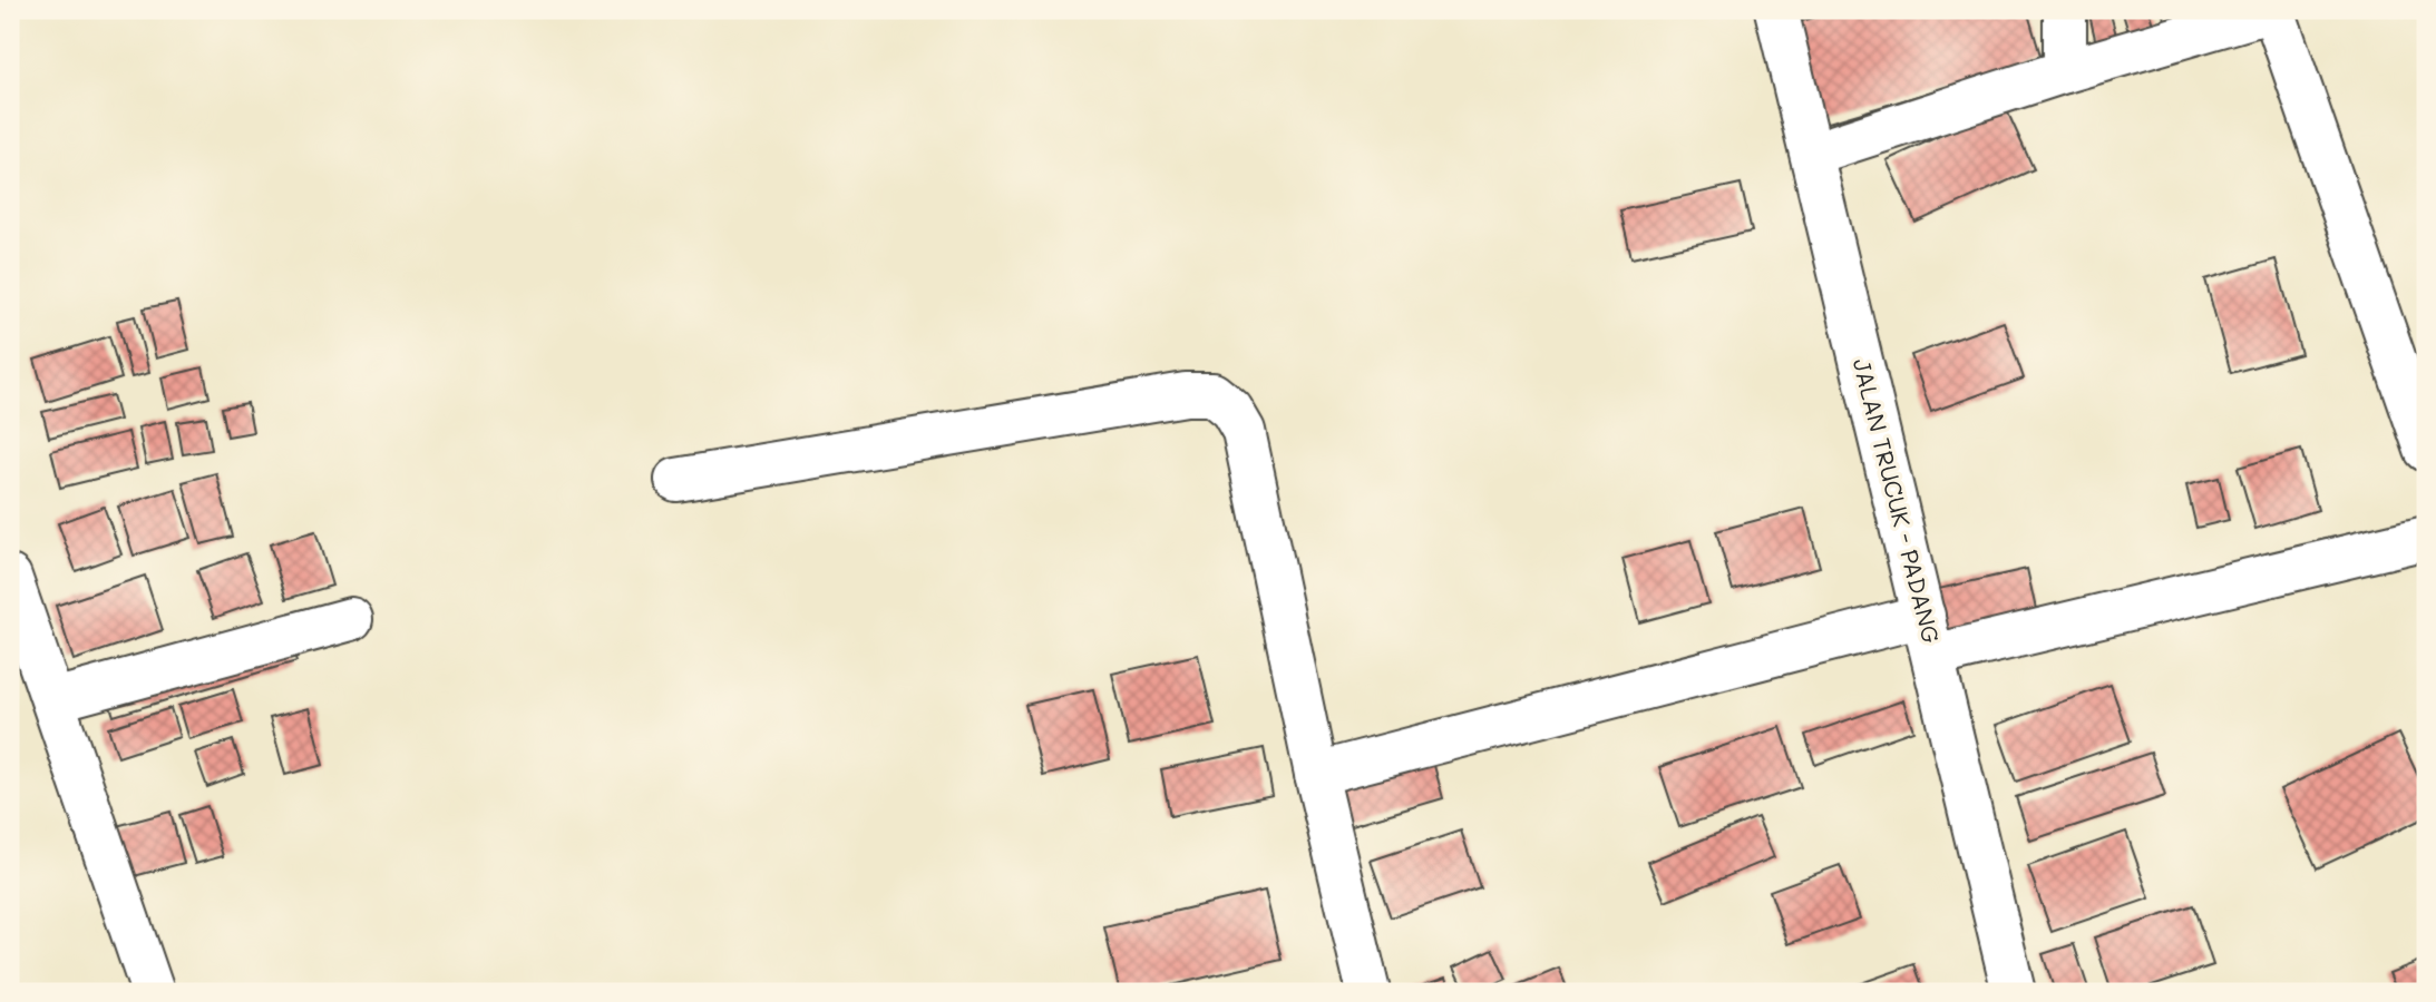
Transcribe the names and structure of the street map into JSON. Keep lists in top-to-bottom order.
{
  "streets": {
    "street": ["JALAN TRUCUK - PADANG"]
  }
}
